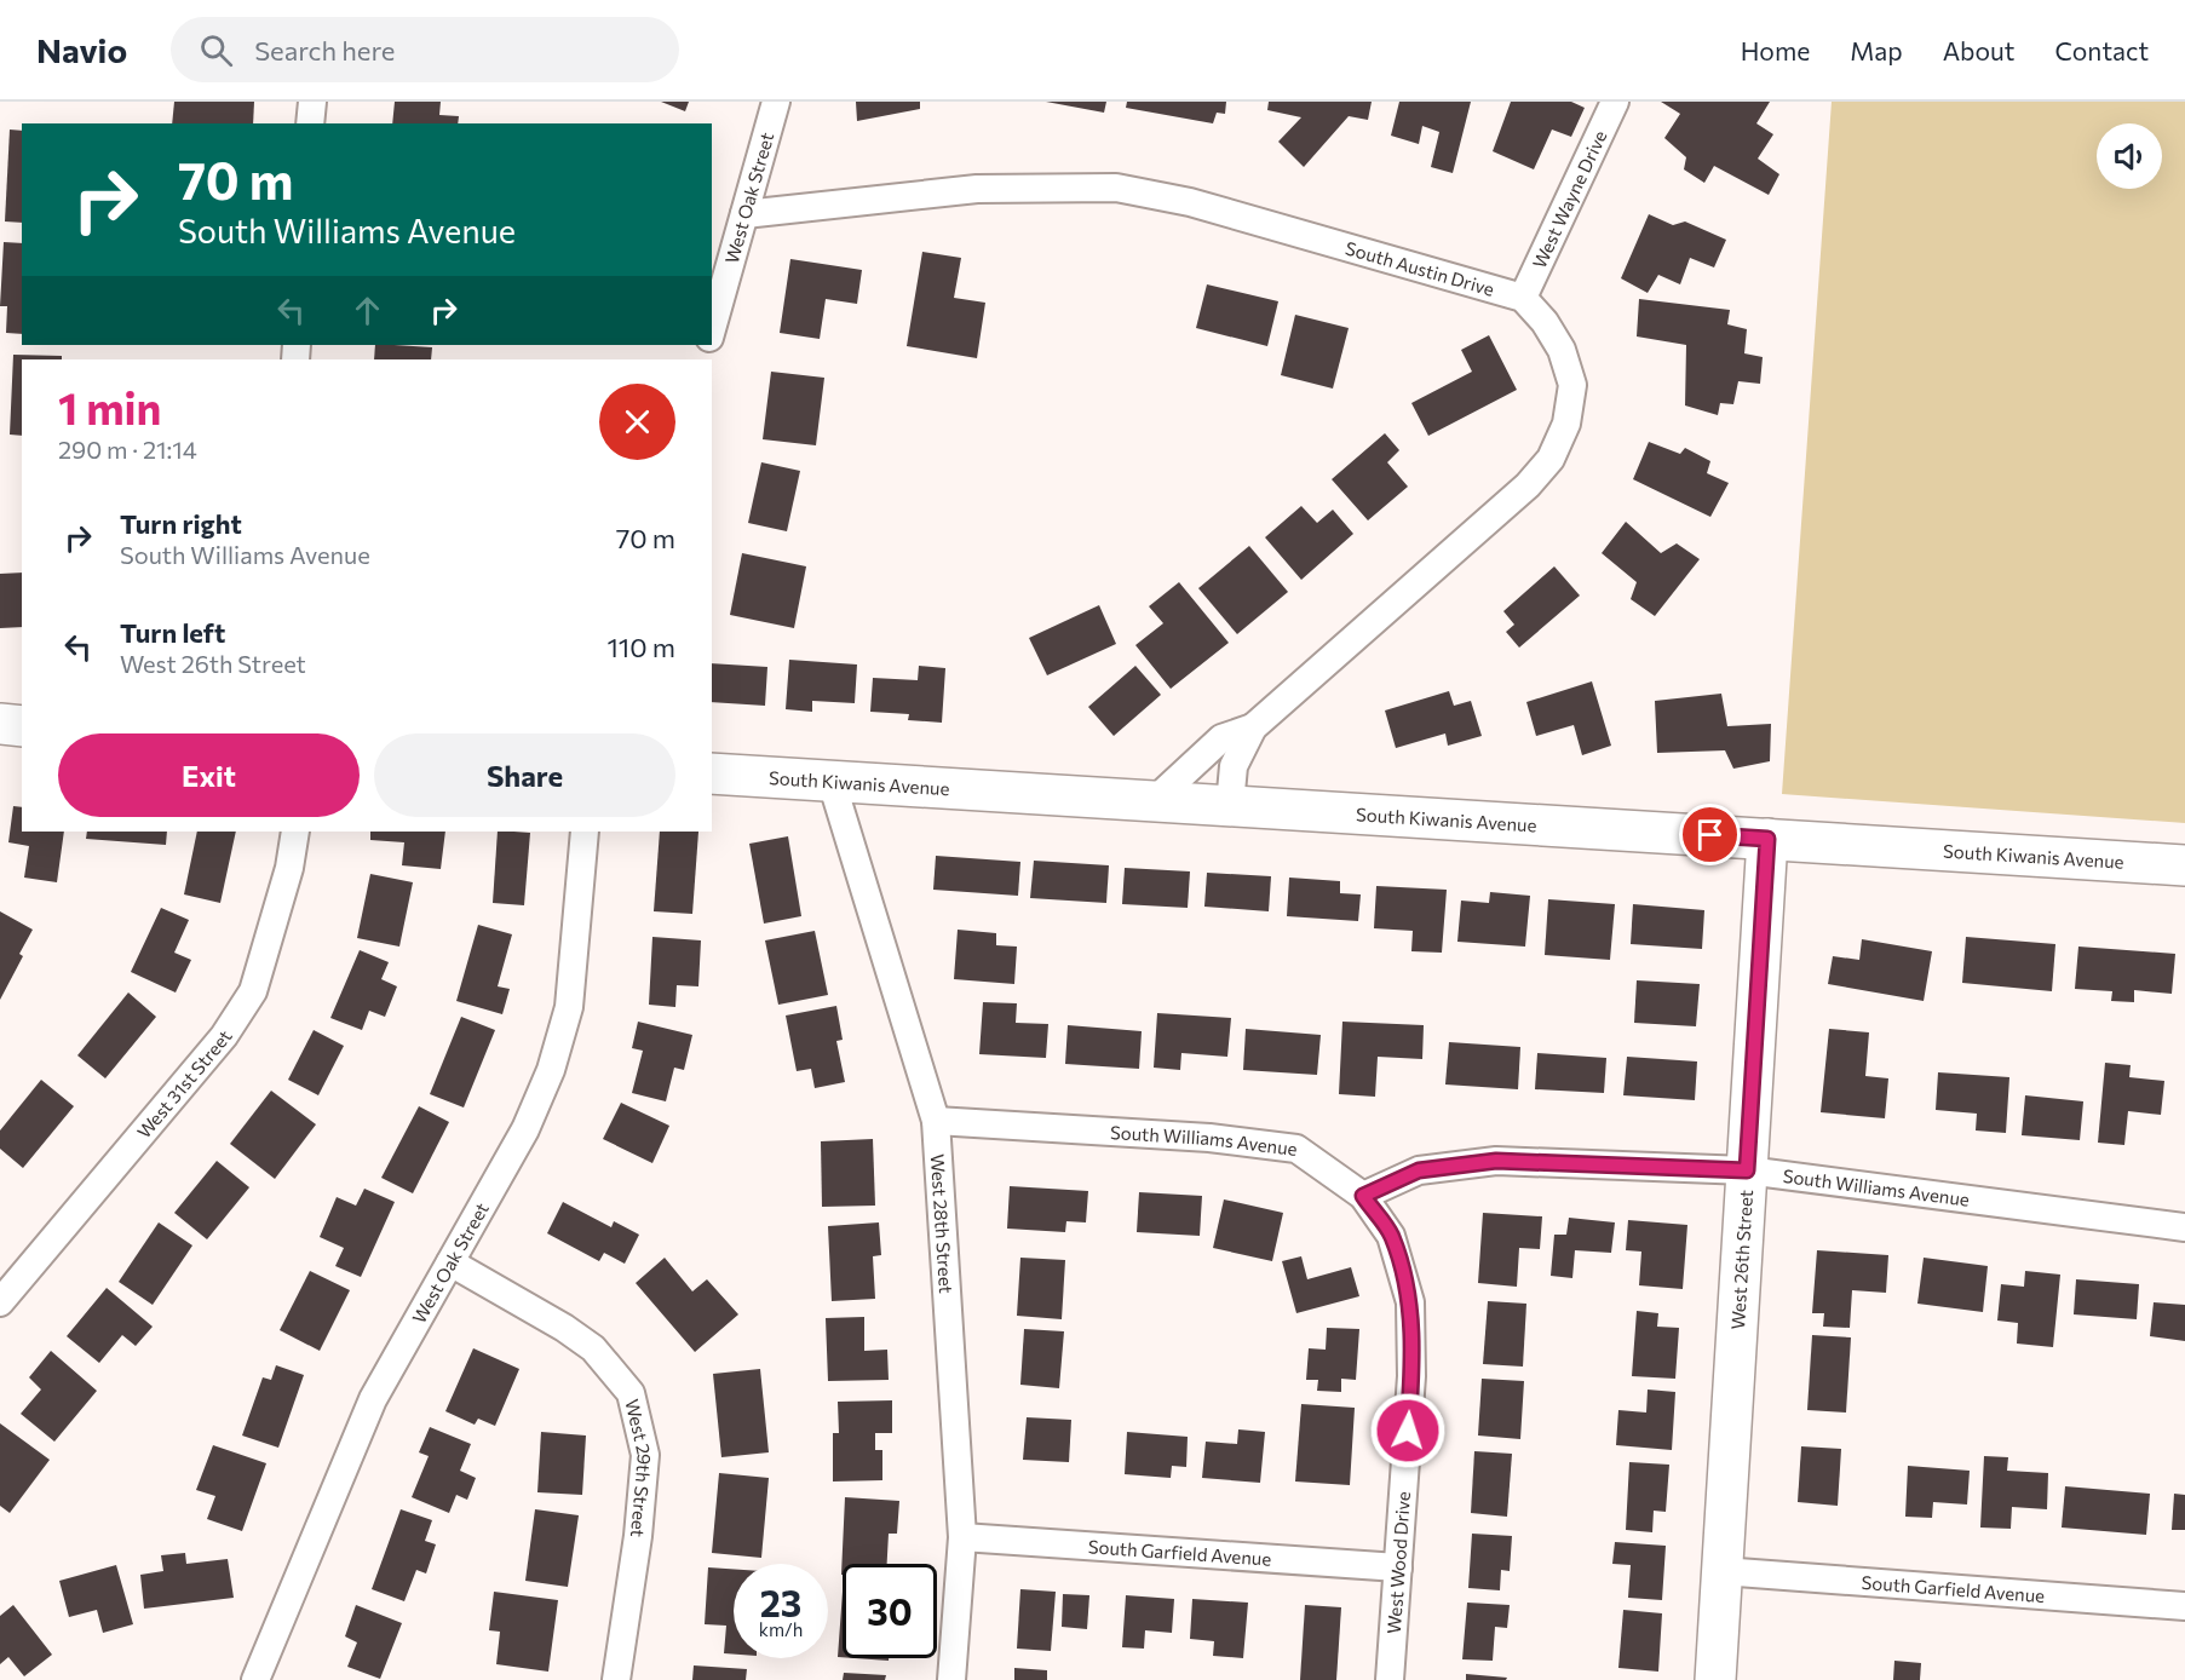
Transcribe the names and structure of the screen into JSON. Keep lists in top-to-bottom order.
{
  "streets": {
    "main road": ["South Kiwanis Avenue", "West 26th Street"],
    "street": [
      "West Oak Street",
      "West Wayne Drive",
      "South Austin Drive",
      "West 31st Street",
      "South Williams Avenue",
      "West 28th Street",
      "West 29th Street",
      "South Garfield Avenue",
      "West Wood Drive"
    ]
  },
  "crossings": [
    ["West Oak Street", "South Austin Drive"],
    ["West Oak Street", "West 29th Street"],
    ["West Wayne Drive", "South Austin Drive"],
    ["South Kiwanis Avenue", "West 28th Street"],
    ["South Kiwanis Avenue", "West 26th Street"],
    ["South Williams Avenue", "West 28th Street"],
    ["South Williams Avenue", "West 26th Street"],
    ["South Williams Avenue", "West Wood Drive"],
    ["West 28th Street", "South Garfield Avenue"],
    ["West 26th Street", "South Garfield Avenue"],
    ["South Garfield Avenue", "West Wood Drive"]
  ],
  "page": {
    "header": "Navio",
    "search": "Search here",
    "nav": [
      "Home",
      "Map",
      "About",
      "Contact"
    ],
    "turn": ["70 m", "South Williams Avenue"],
    "heading": ["1 min", "290 m · 21:14"],
    "list": [
      {
        "name": "Turn right",
        "note": "South Williams Avenue",
        "value": "70 m"
      },
      {
        "name": "Turn left",
        "note": "West 26th Street",
        "value": "110 m"
      }
    ],
    "buttons": ["Exit", "Share"],
    "speed": "23 km/h",
    "limit": "30"
  }
}
